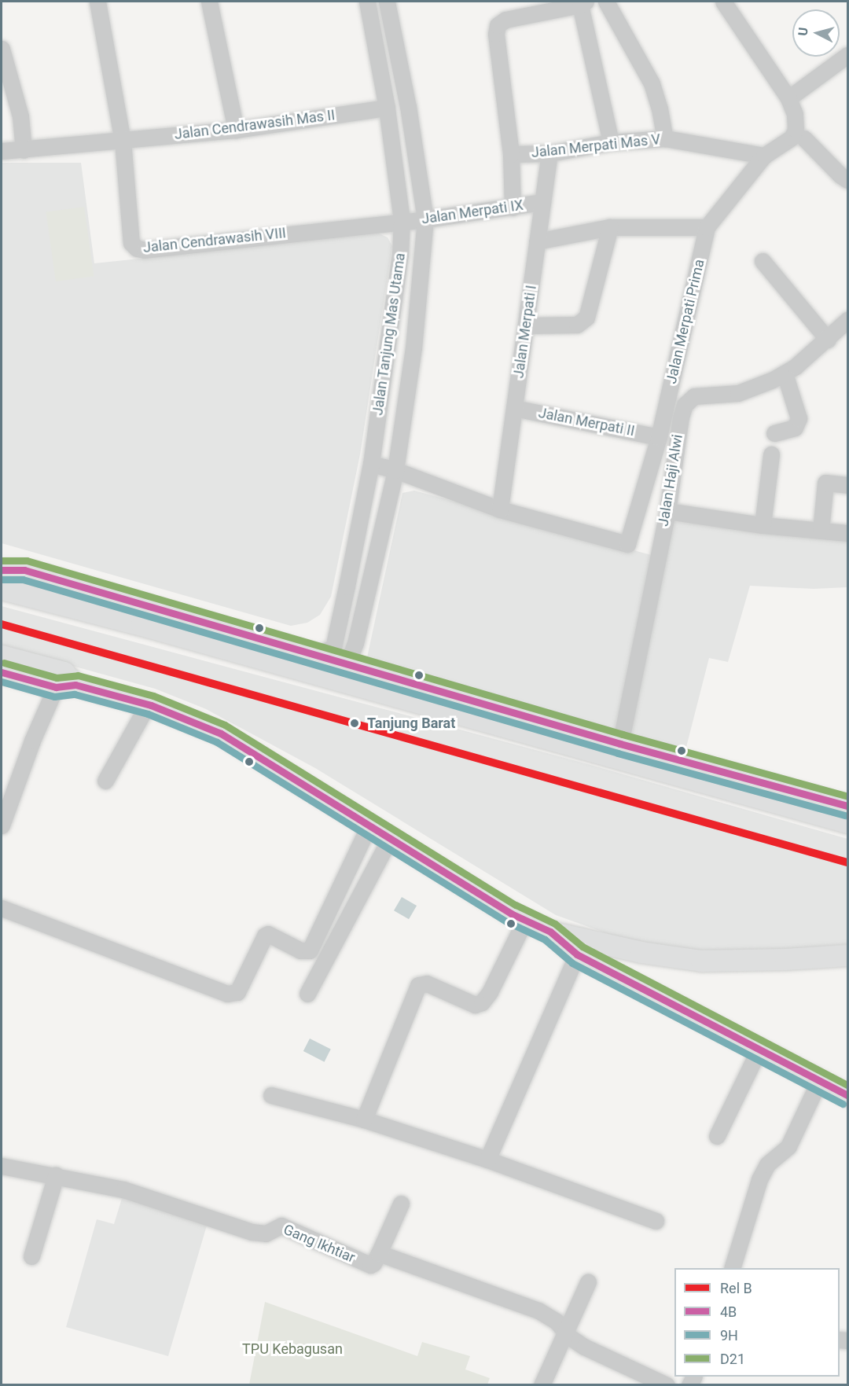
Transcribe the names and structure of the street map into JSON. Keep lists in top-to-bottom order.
{
  "streets": {
    "street": [
      "Jalan Cendrawasih Mas II",
      "Jalan Merpati Mas V",
      "Jalan Merpati IX",
      "Jalan Cendrawasih VIII",
      "Jalan Merpati Prima",
      "Jalan Merpati I",
      "Jalan Tanjung Mas Utama",
      "Jalan Merpati II",
      "Jalan Haji Alwi",
      "Gang Ikhtiar"
    ]
  },
  "crossings": [
    ["Jalan Cendrawasih Mas II", "Jalan Cendrawasih VIII"],
    ["Jalan Cendrawasih Mas II", "Jalan Tanjung Mas Utama"],
    ["Jalan Merpati Mas V", "Jalan Merpati Prima"],
    ["Jalan Merpati Mas V", "Jalan Merpati I"],
    ["Jalan Merpati IX", "Jalan Cendrawasih VIII"],
    ["Jalan Merpati IX", "Jalan Merpati I"],
    ["Jalan Merpati IX", "Jalan Tanjung Mas Utama"],
    ["Jalan Cendrawasih VIII", "Jalan Tanjung Mas Utama"],
    ["Jalan Merpati Prima", "Jalan Merpati I"],
    ["Jalan Merpati Prima", "Jalan Merpati II"],
    ["Jalan Merpati I", "Jalan Merpati II"]
  ],
  "parks": ["TPU Kebagusan"],
  "places": ["Tanjung Barat"],
  "lines": [
    "transit line D21",
    "transit line 4B",
    "transit line 9H",
    "rail line B"
  ],
  "legend": [
    "Rel B",
    "4B",
    "9H",
    "D21"
  ],
  "north": "left"
}
